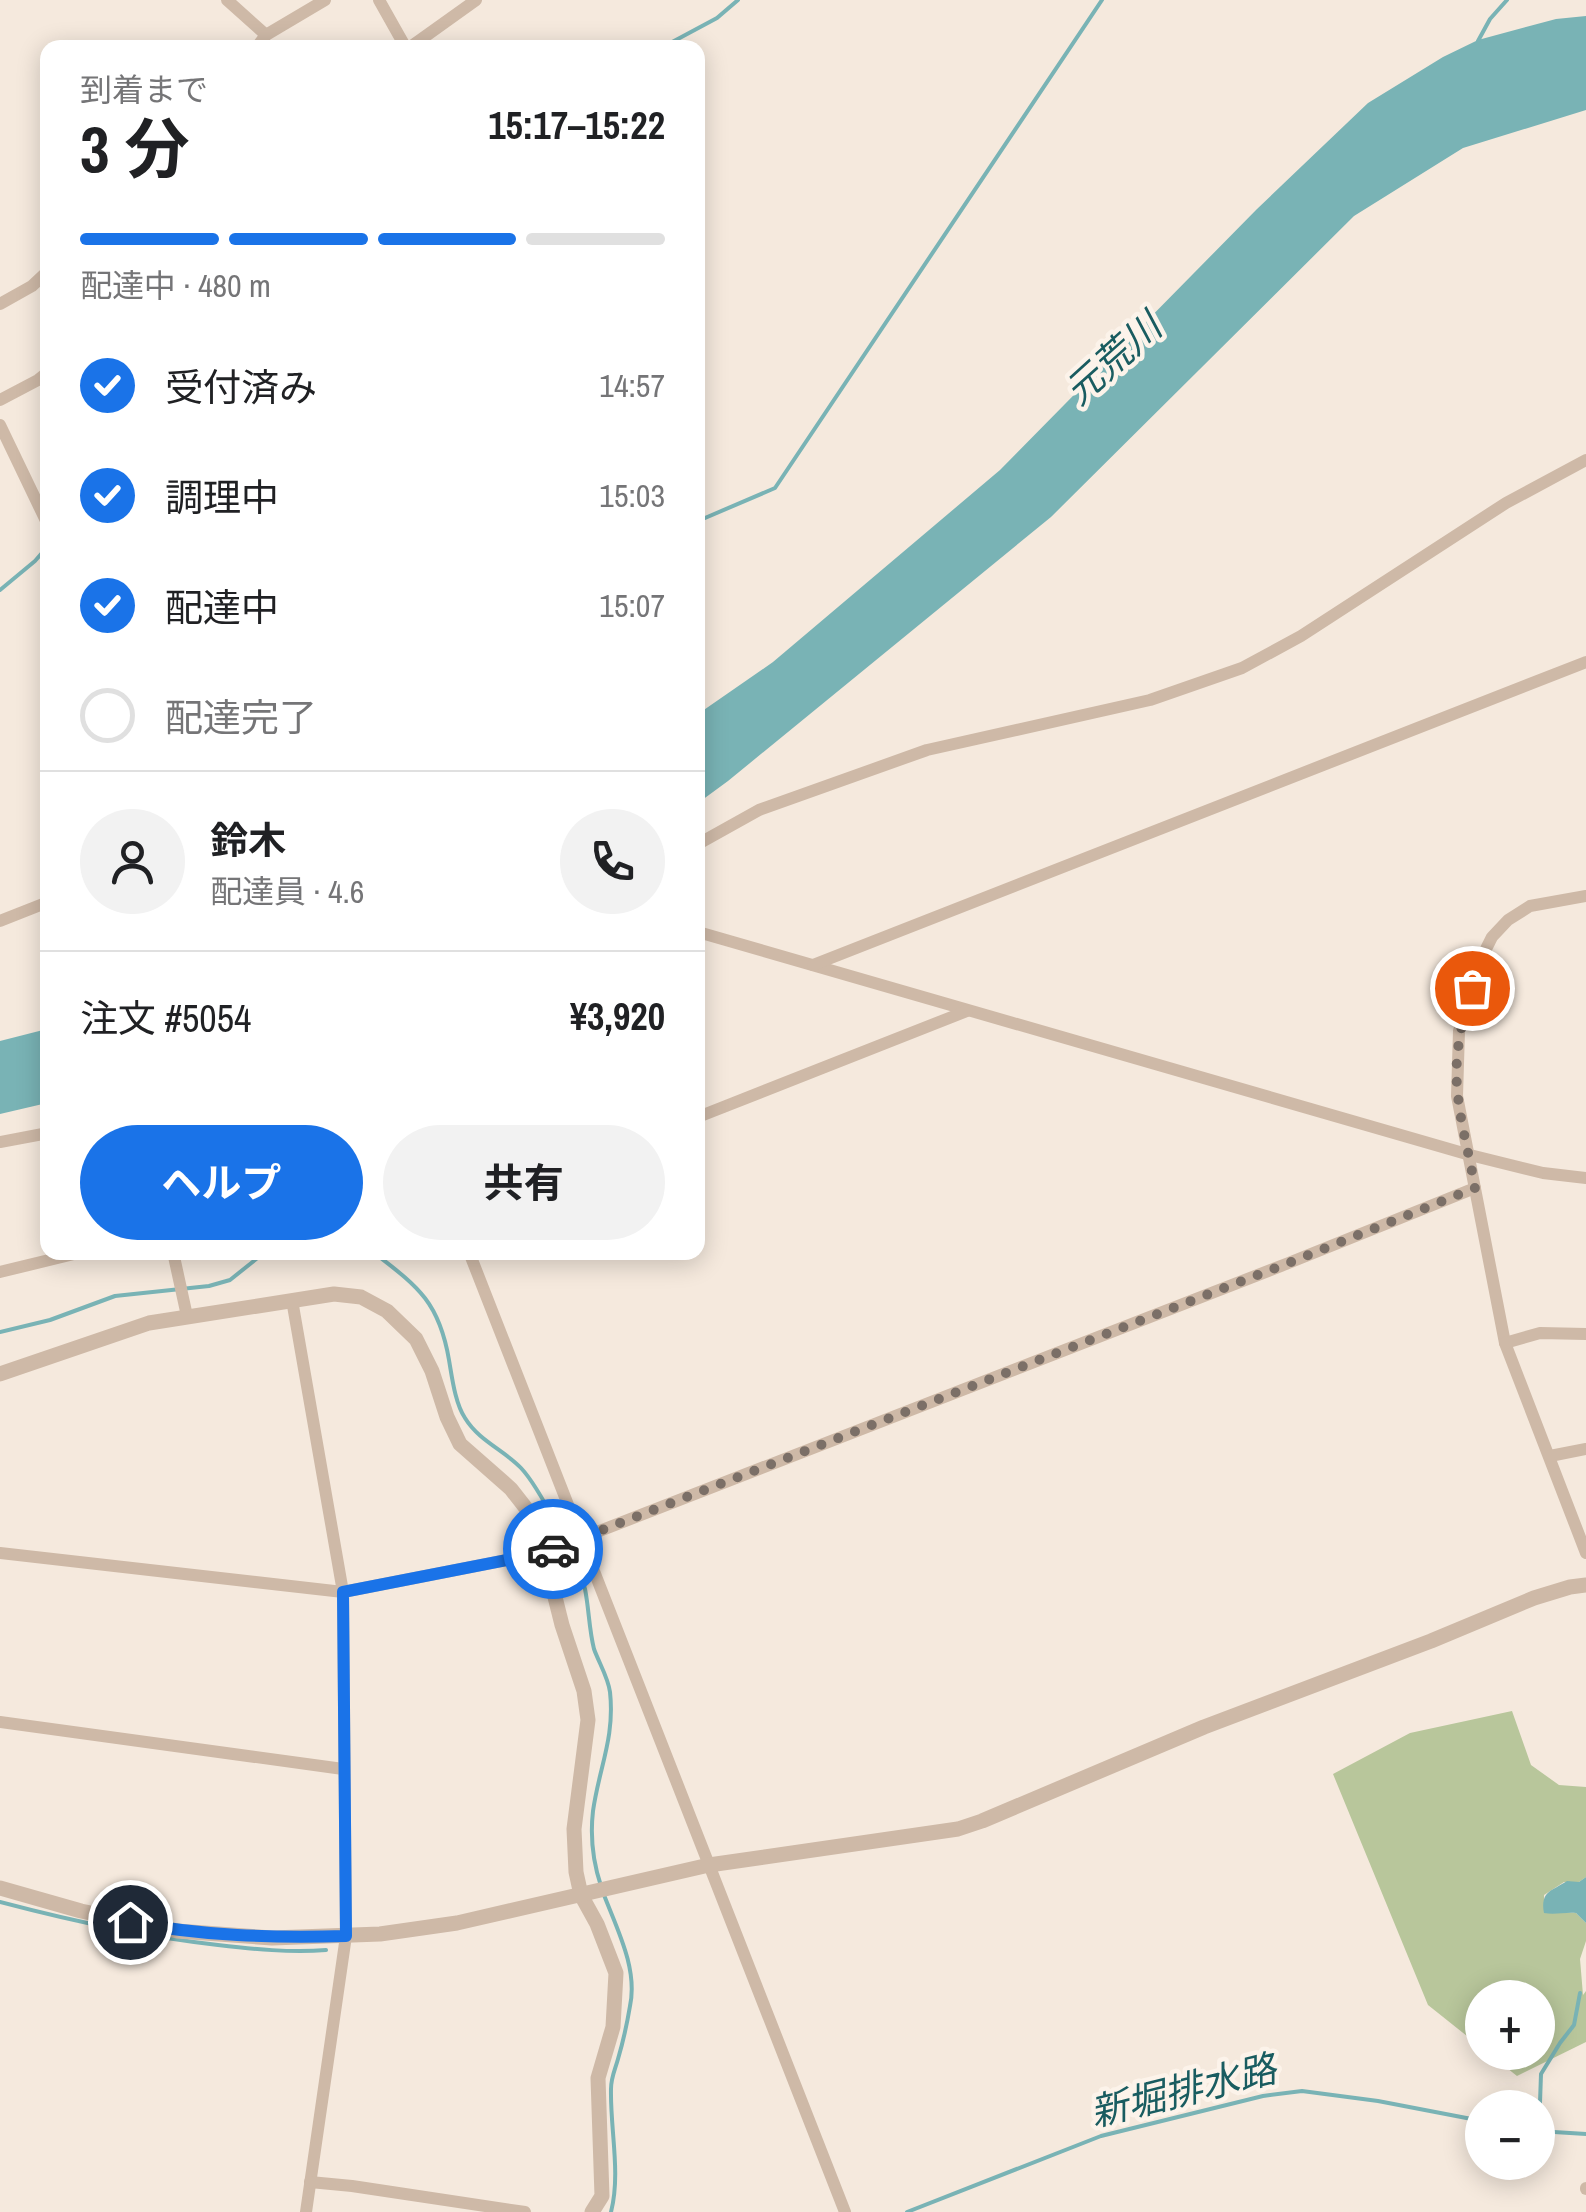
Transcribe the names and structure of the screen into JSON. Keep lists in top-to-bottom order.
{
  "water": ["元荒川", "新堀排水路"],
  "page": {
    "heading": ["3 分", "到着まで", "15:17–15:22"],
    "panel": [
      "鈴木",
      "配達員 · 4.6",
      "注文 #5054",
      "¥3,920"
    ],
    "bar": "配達中 · 480 m",
    "list": [
      ["受付済み", "14:57"],
      ["調理中", "15:03"],
      ["配達中", "15:07"],
      "配達完了"
    ],
    "buttons": ["ヘルプ", "共有"],
    "map_buttons": ["+", "−"]
  }
}
